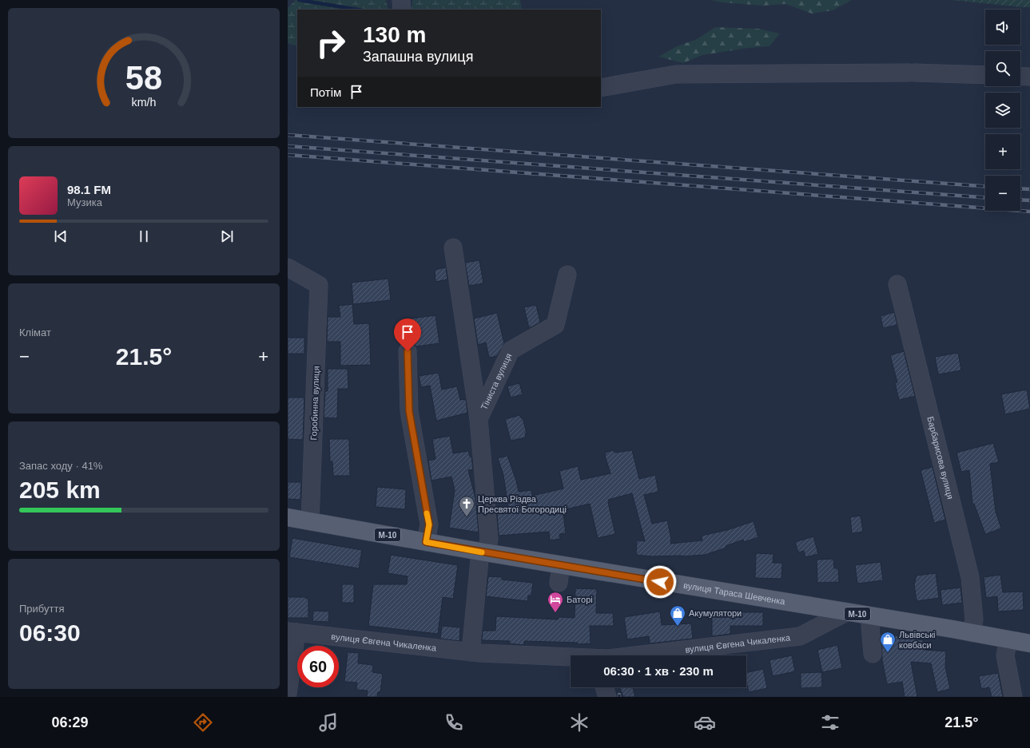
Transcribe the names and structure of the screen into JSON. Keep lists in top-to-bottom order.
{
  "streets": {
    "main road": ["М-10", "вулиця Тараса Шевченка"],
    "street": [
      "Тіниста вулиця",
      "Горобинна вулиця",
      "Барбарисова вулиця",
      "вулиця Євгена Чикаленка"
    ]
  },
  "crossings": [
    ["Тіниста вулиця", "вулиця Тараса Шевченка"],
    ["Горобинна вулиця", "вулиця Тараса Шевченка"],
    ["Барбарисова вулиця", "вулиця Тараса Шевченка"],
    ["вулиця Тараса Шевченка", "вулиця Євгена Чикаленка"]
  ],
  "places": {
    "church": ["Церква Різдва Пресвятої Богородиці"],
    "hotel": ["Баторі"],
    "shop": ["Акумулятори", "Львівські ковбаси"]
  },
  "page": {
    "map_buttons": ["+", "−"],
    "turn": ["130 m", "Запашна вулиця"],
    "then": "Потім",
    "song": ["98.1 FM", "Музика"],
    "tile": [
      "Клімат",
      ["Запас ходу · 41%", "205 km"],
      ["Прибуття", "06:30"]
    ],
    "heat": ["−", "21.5°", "+"],
    "limit": "60",
    "trip": "06:30 · 1 хв · 230 m",
    "tabs": ["06:29", "21.5°"],
    "gauge": ["58", "km/h"]
  }
}
